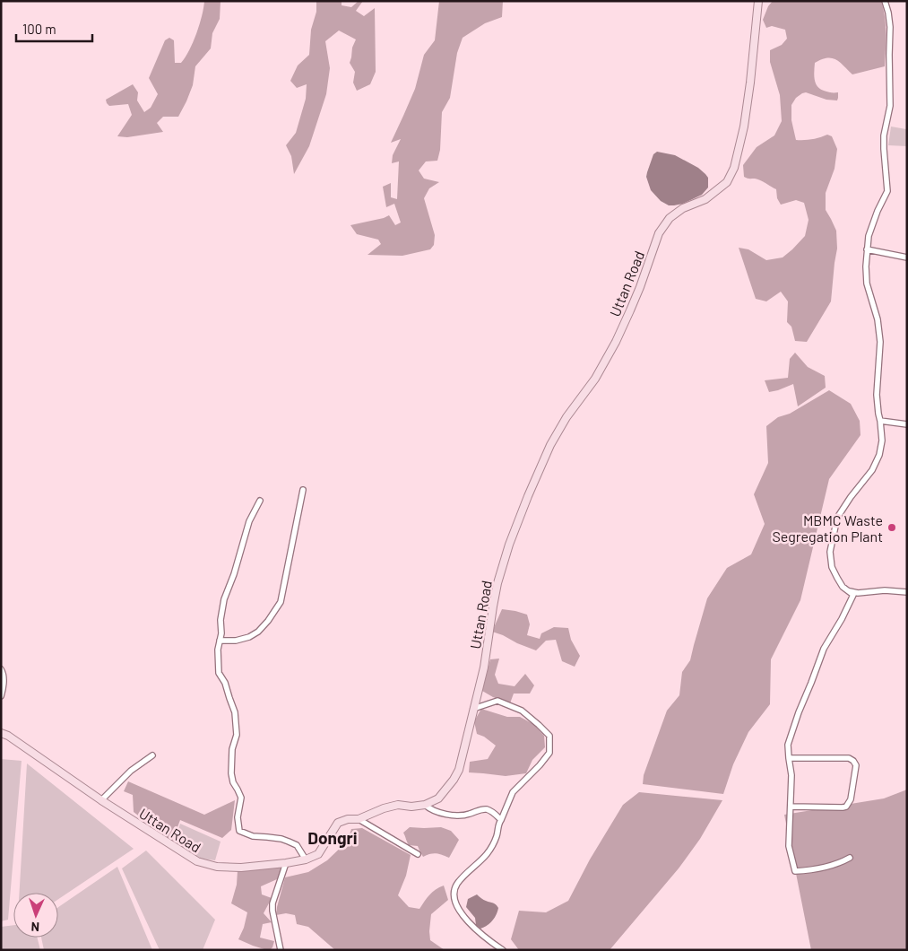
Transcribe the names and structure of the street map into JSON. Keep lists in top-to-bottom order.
{
  "streets": {
    "main road": ["Uttan Road"]
  },
  "districts": ["Dongri"],
  "places": ["MBMC Waste Segregation Plant"],
  "scale_bar": "100 m",
  "north": "bottom"
}
